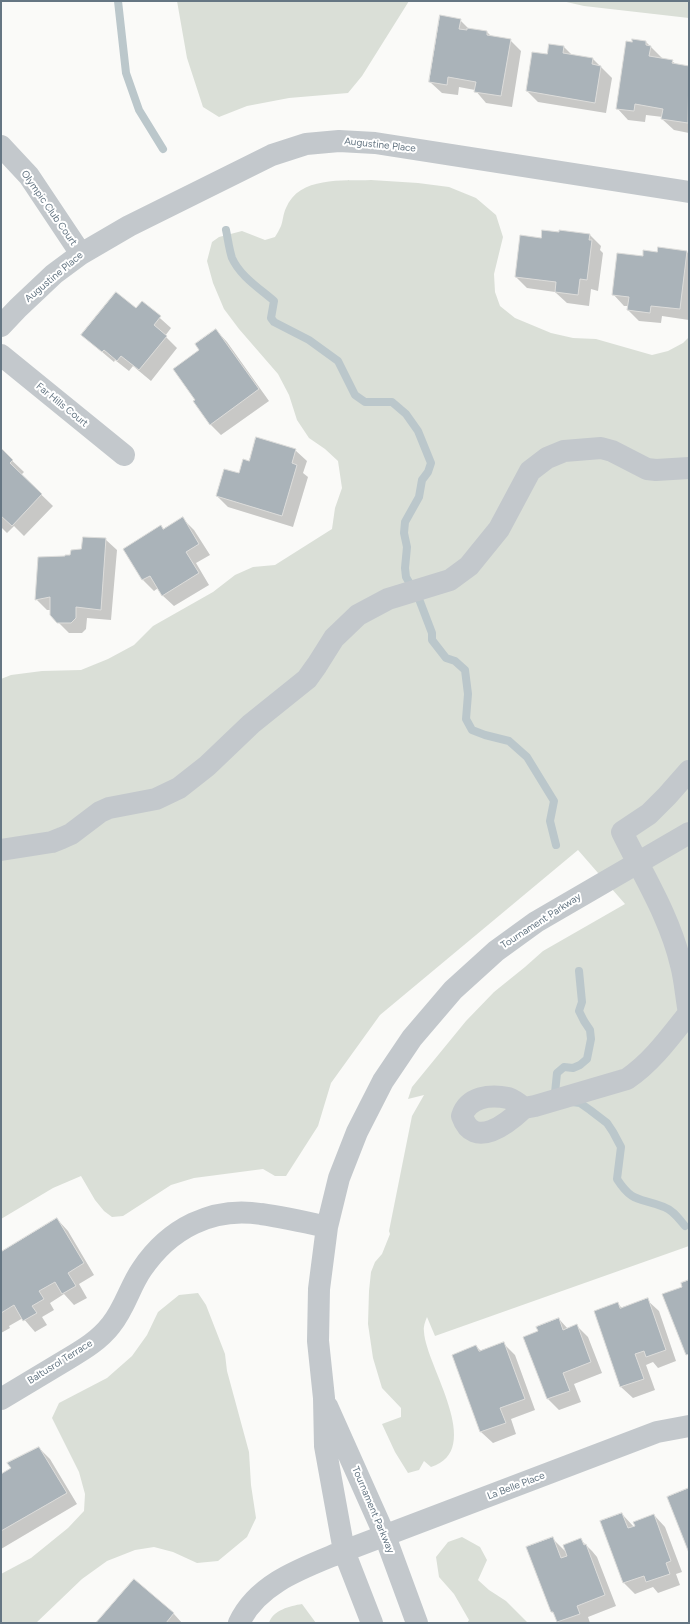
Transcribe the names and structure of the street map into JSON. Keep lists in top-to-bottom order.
{
  "streets": {
    "street": [
      "Augustine Place",
      "Olympic Club Court",
      "Far Hills Court",
      "Tournament Parkway",
      "Baltusrol Terrace",
      "La Belle Place"
    ]
  },
  "crossings": [
    ["Augustine Place", "Olympic Club Court"],
    ["Tournament Parkway", "Baltusrol Terrace"],
    ["Tournament Parkway", "La Belle Place"]
  ]
}
